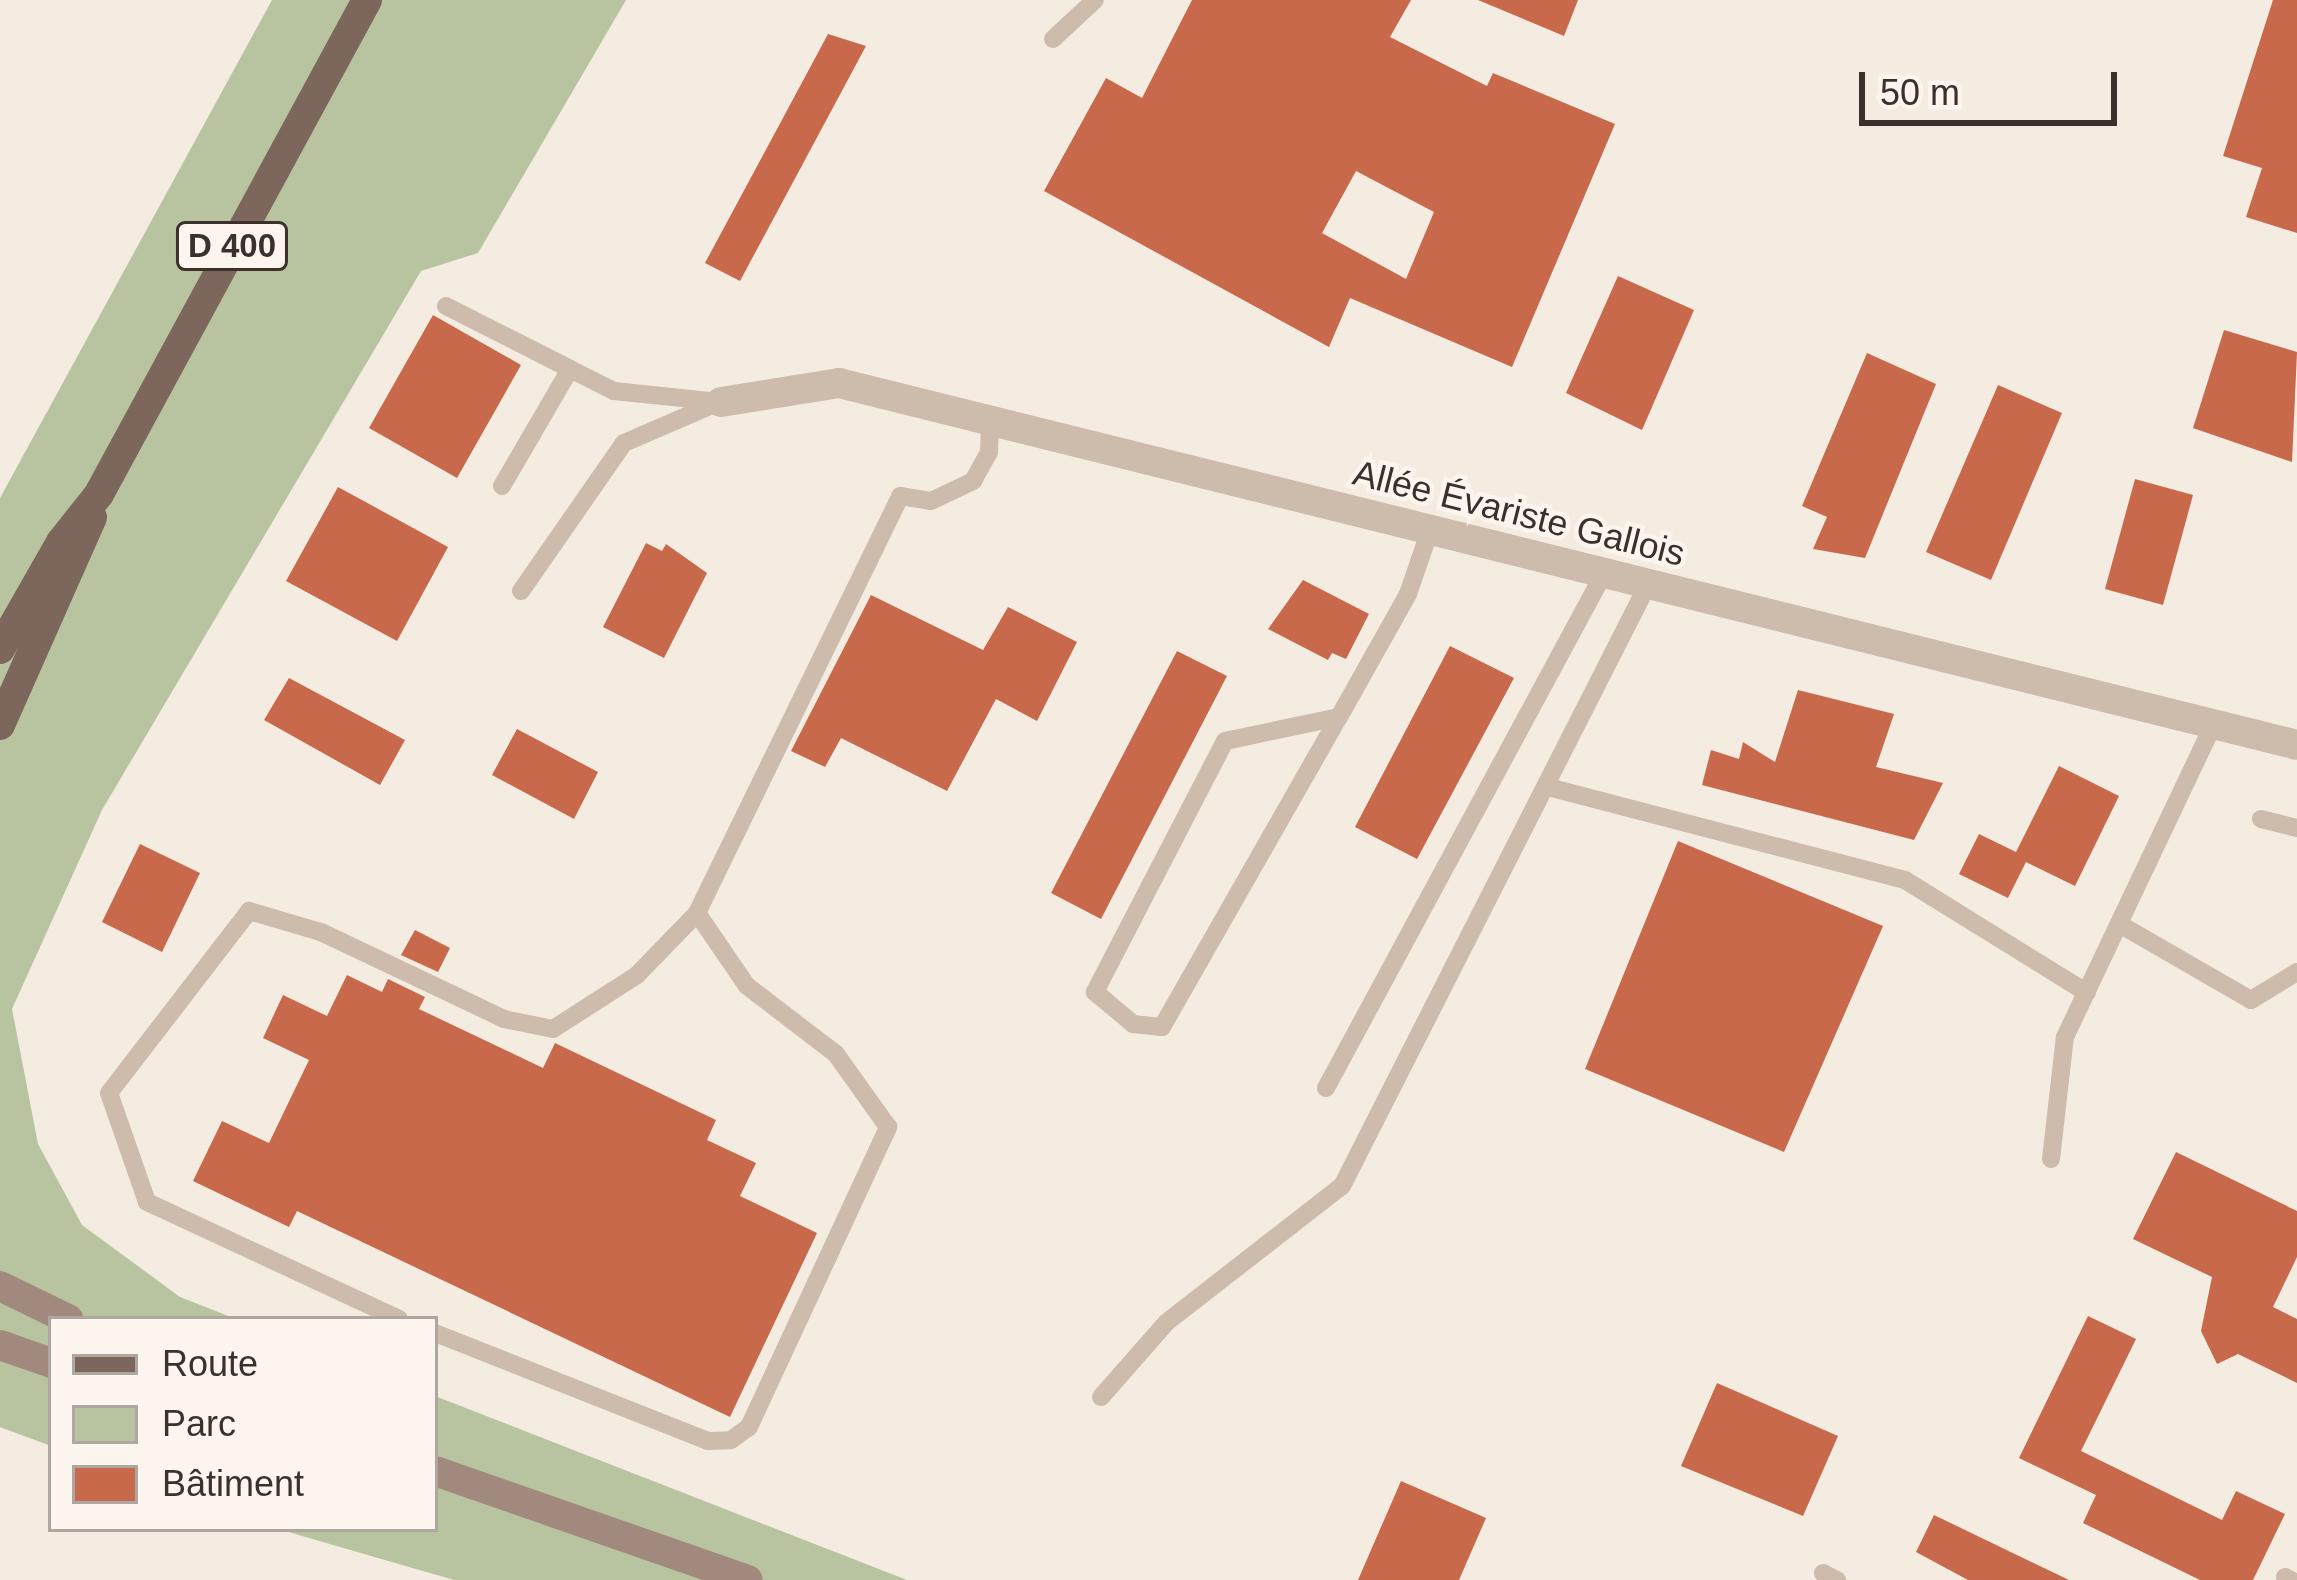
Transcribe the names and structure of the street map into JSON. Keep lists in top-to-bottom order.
{
  "streets": {
    "main road": ["D 400"],
    "street": ["Allée Évariste Gallois"]
  },
  "legend": ["Route", "Parc", "Bâtiment"],
  "scale_bar": "50 m"
}
